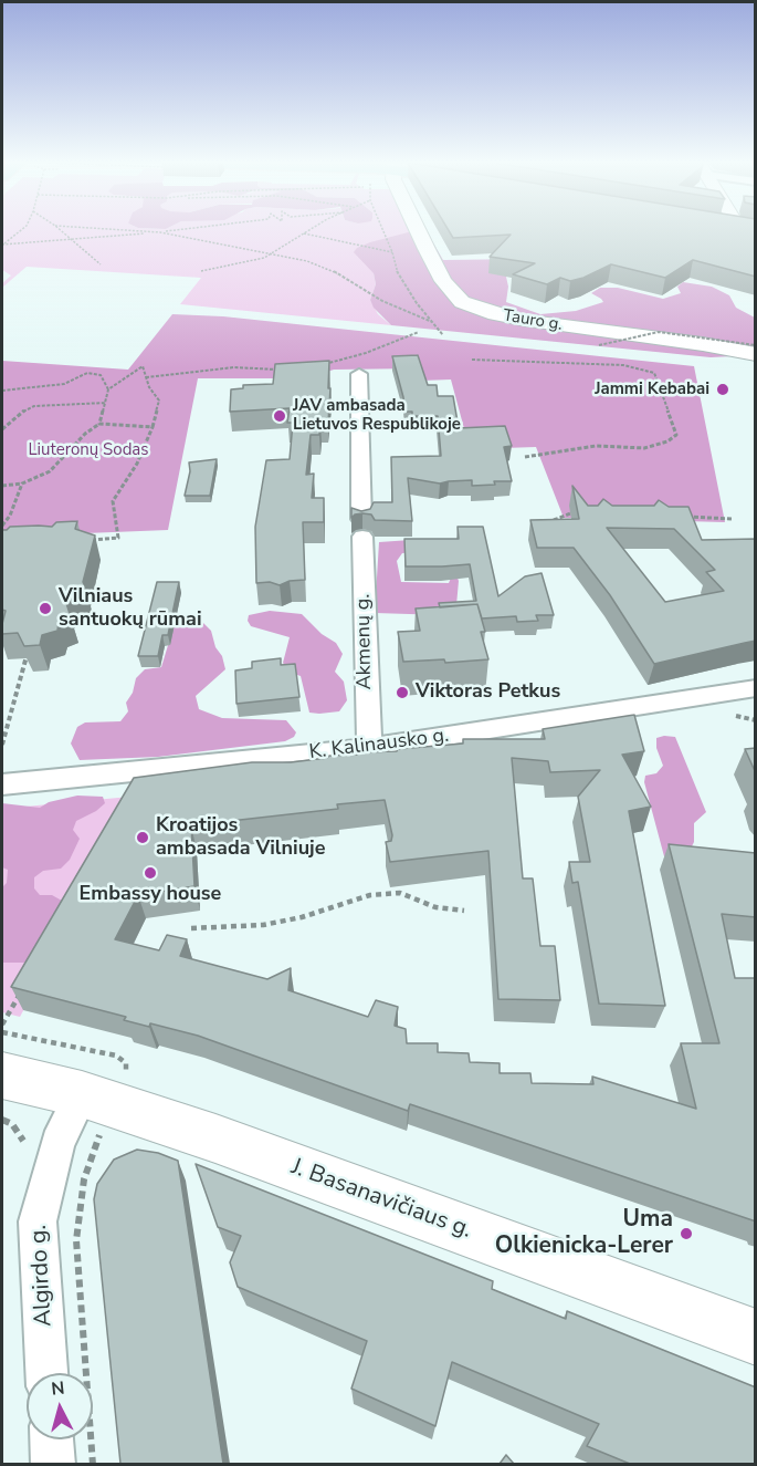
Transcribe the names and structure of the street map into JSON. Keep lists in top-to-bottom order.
{
  "streets": {
    "main road": ["Tauro g.", "J. Basanavičiaus g."],
    "street": ["Akmenų g.", "K. Kalinausko g.", "Algirdo g."]
  },
  "crossings": [
    ["Akmenų g.", "K. Kalinausko g."],
    ["J. Basanavičiaus g.", "Algirdo g."]
  ],
  "parks": ["Liuteronų Sodas"],
  "places": [
    "Jammi Kebabai",
    "JAV ambasada Lietuvos Respublikoje",
    "Vilniaus santuokų rūmai",
    "Viktoras Petkus",
    "Kroatijos ambasada Vilniuje",
    "Embassy house",
    "Uma Olkienicka-Lerer"
  ],
  "north": "top"
}
